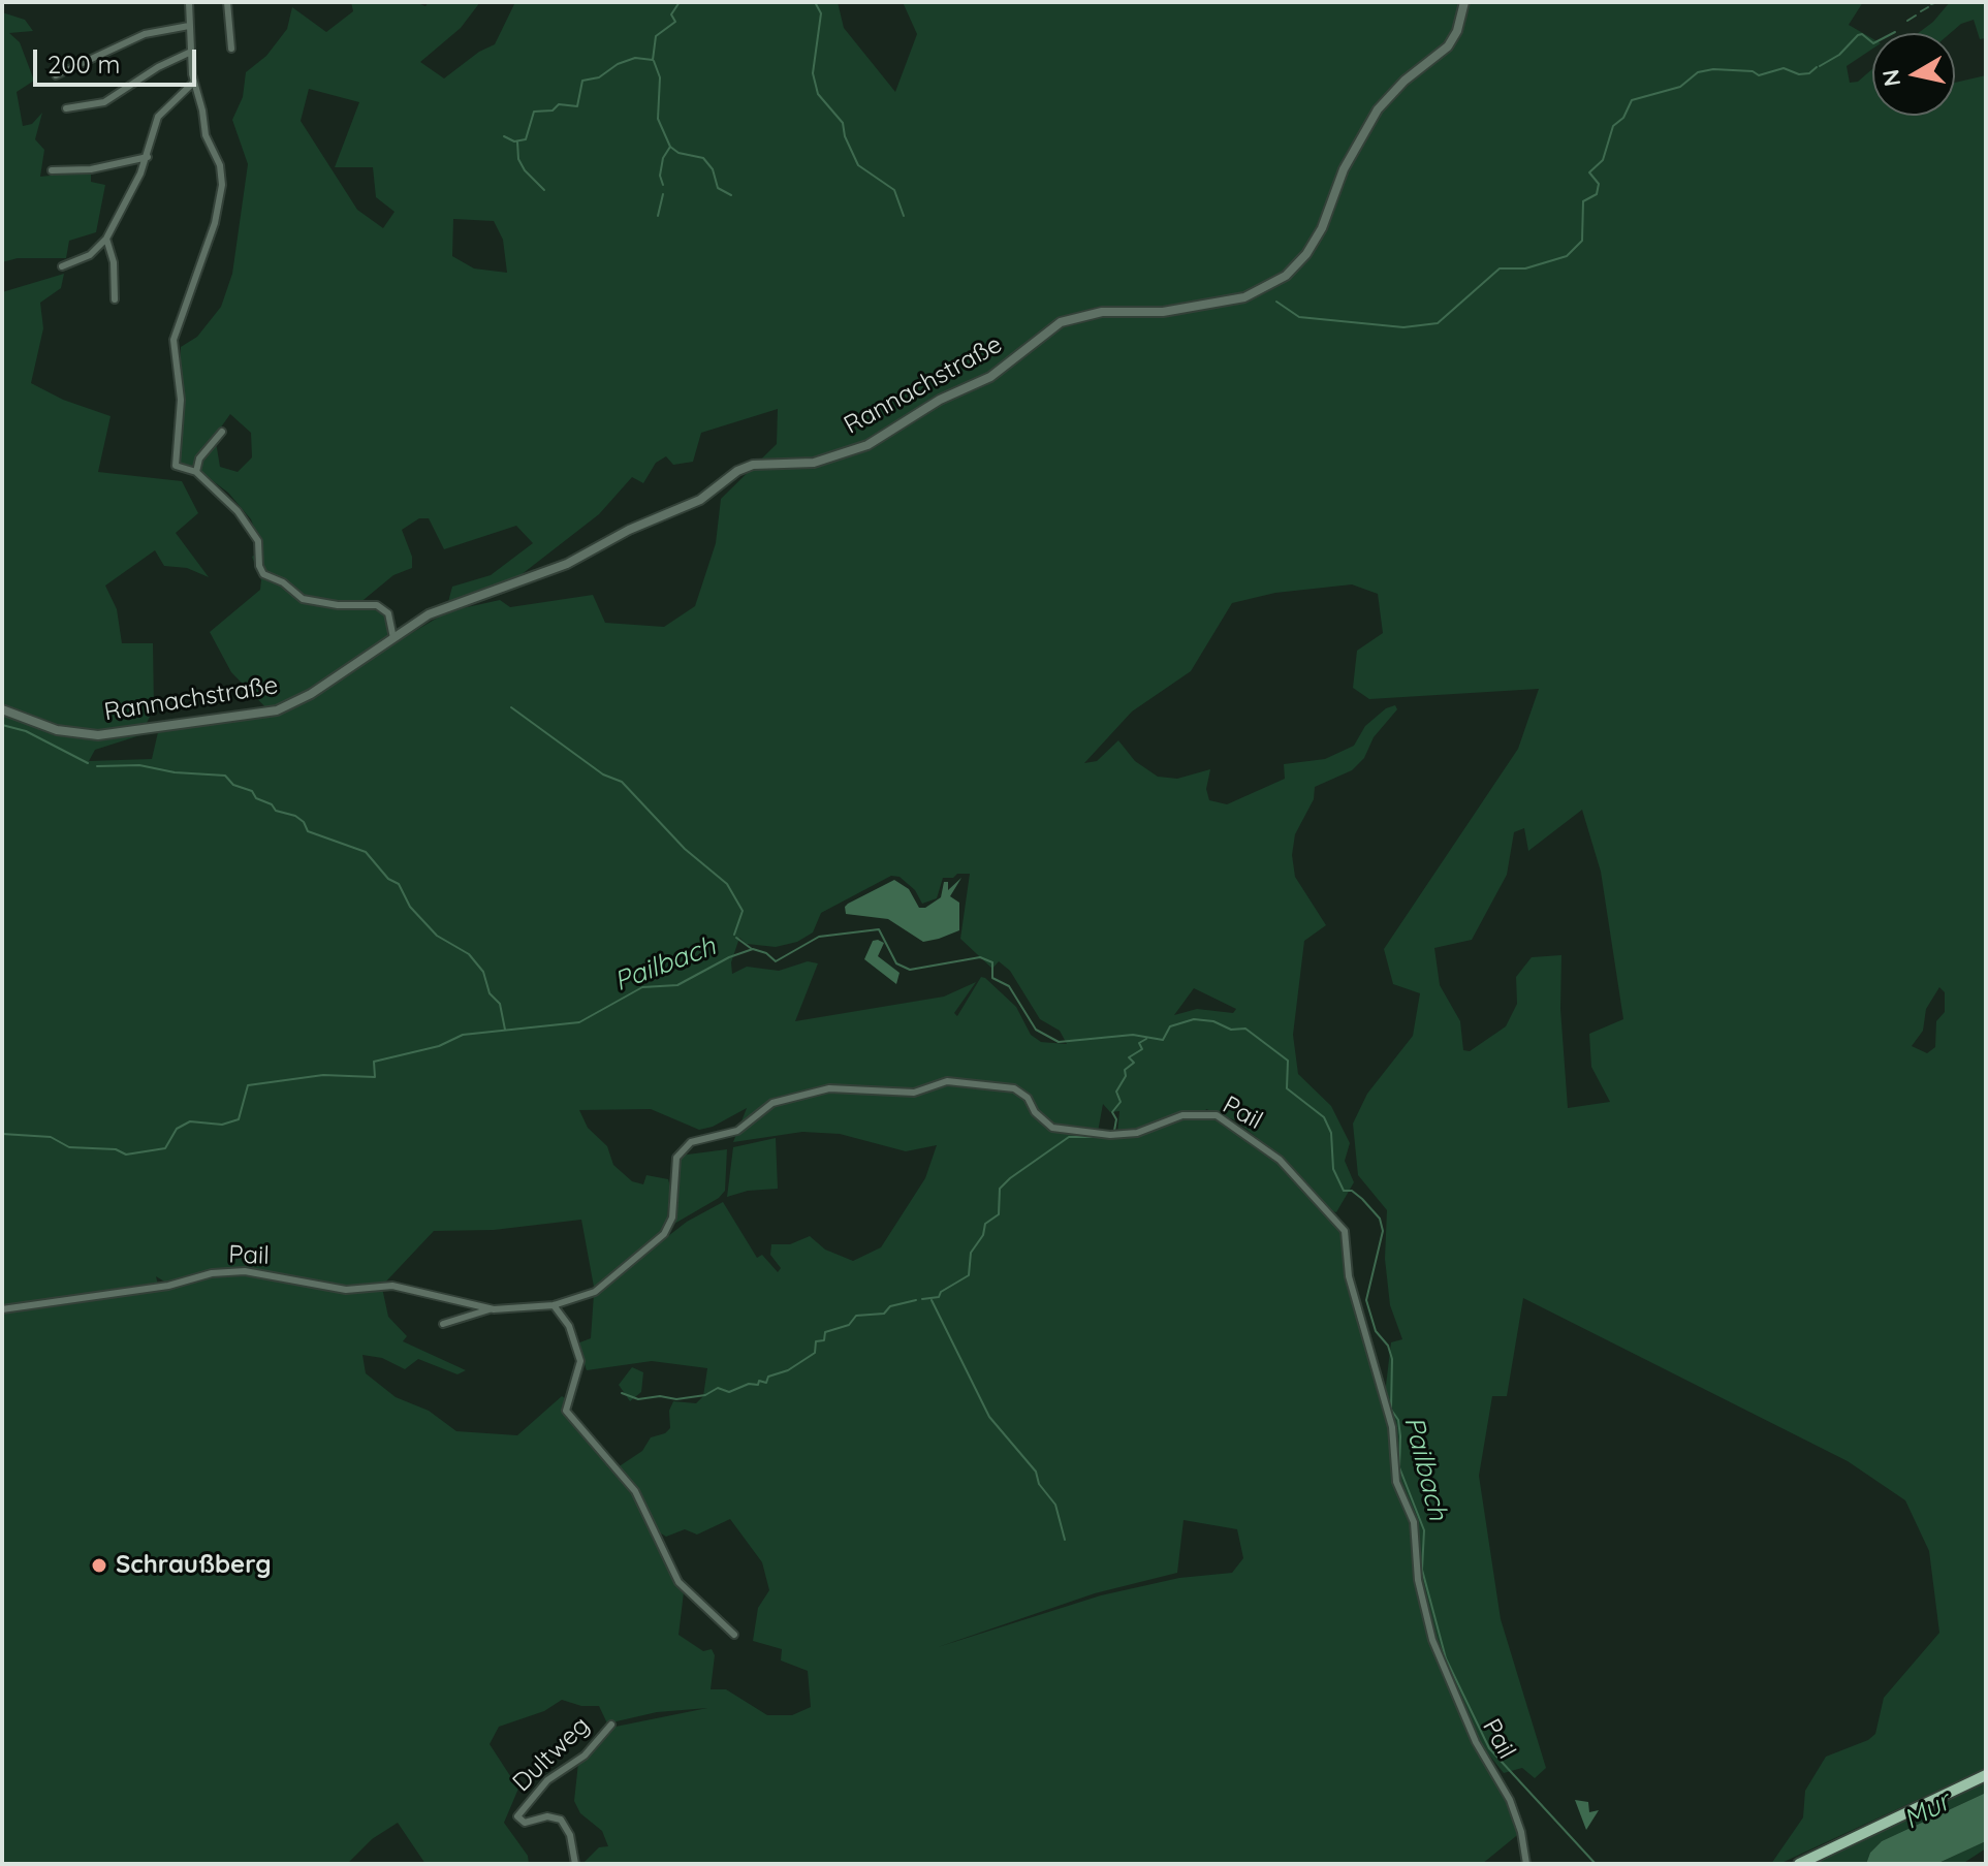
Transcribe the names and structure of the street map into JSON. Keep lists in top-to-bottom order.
{
  "streets": {
    "street": ["Rannachstraße", "Pail", "Dultweg"]
  },
  "water": ["Pailbach", "Mur"],
  "places": ["Schraußberg"],
  "scale_bar": "200 m",
  "north": "left"
}
